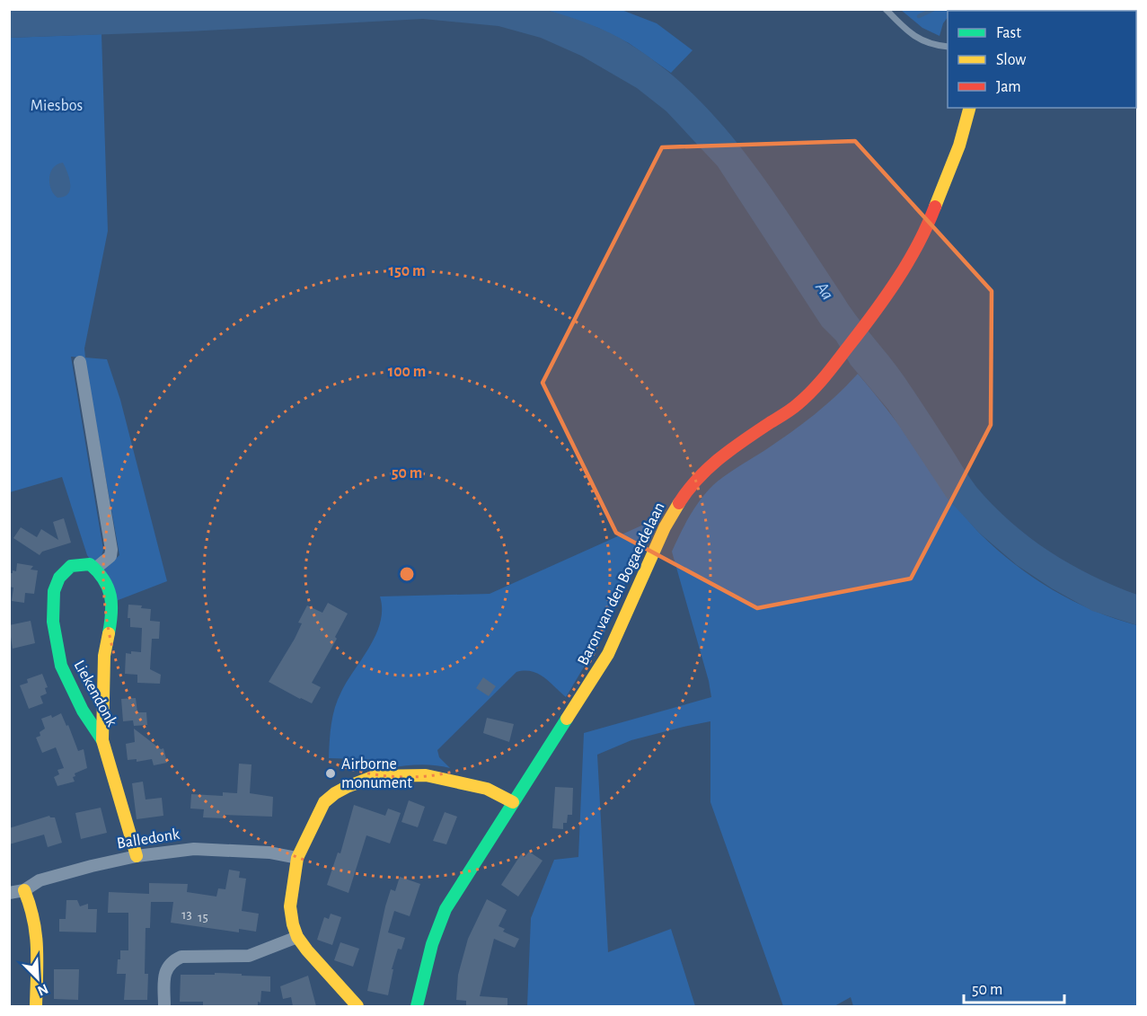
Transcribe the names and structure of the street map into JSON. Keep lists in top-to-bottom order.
{
  "streets": {
    "main road": ["Baron van den Bogaerdelaan", "Liekendonk"],
    "street": ["Balledonk"]
  },
  "crossings": [
    ["Liekendonk", "Balledonk"]
  ],
  "water": ["Aa"],
  "parks": ["Miesbos"],
  "places": ["Airborne monument"],
  "house_numbers": ["13", "15"],
  "legend": ["Fast", "Slow", "Jam"],
  "scale_bar": "50 m",
  "north": "bottom right",
  "rings": ["150 m", "100 m", "50 m"]
}
